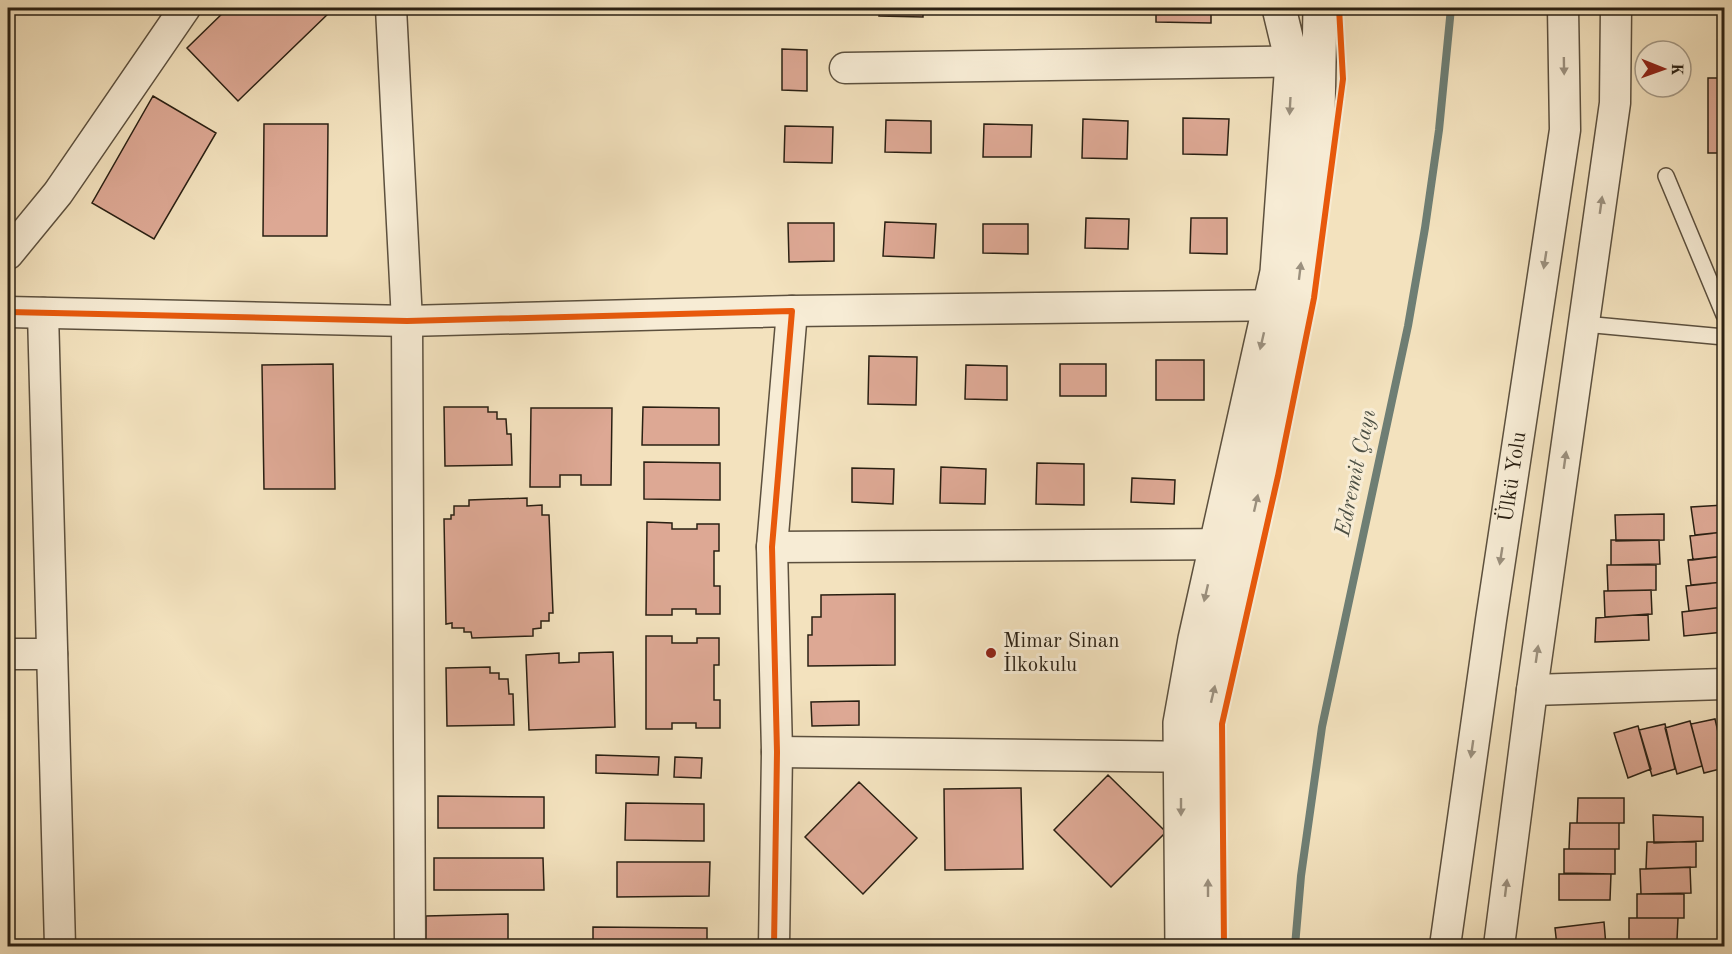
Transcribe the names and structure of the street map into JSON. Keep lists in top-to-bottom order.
{
  "streets": {
    "street": ["Ülkü Yolu"]
  },
  "water": ["Edremit Çayı"],
  "places": ["Mimar Sinan İlkokulu"],
  "north": "right"
}
